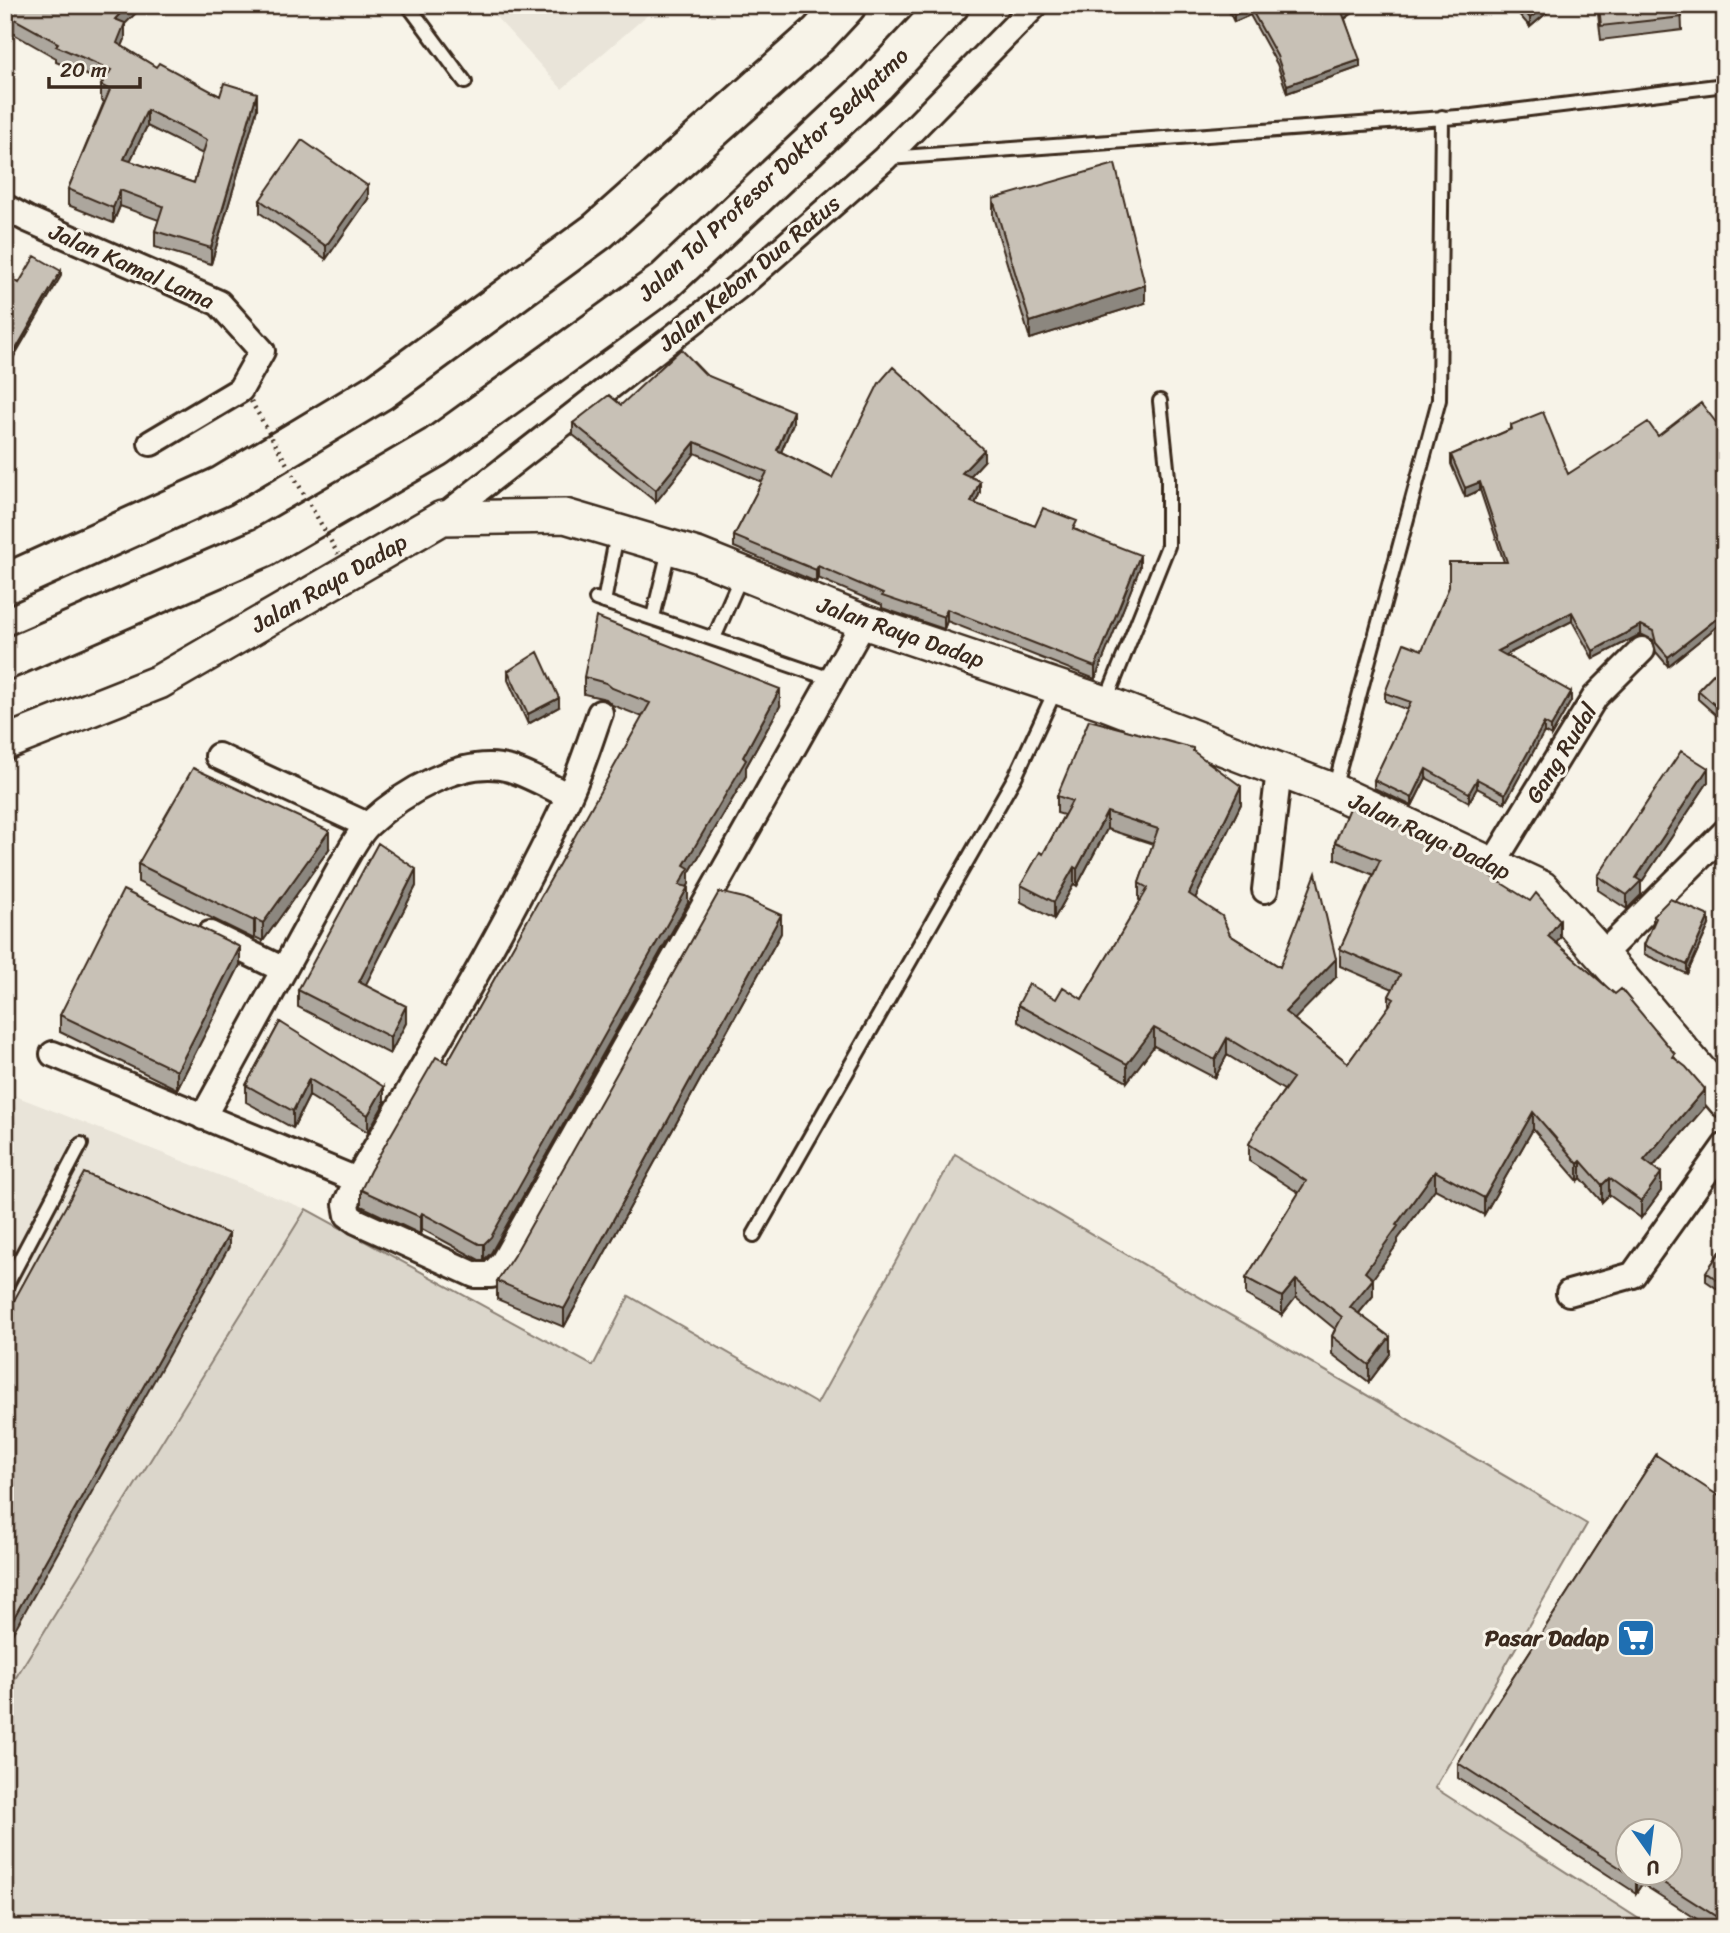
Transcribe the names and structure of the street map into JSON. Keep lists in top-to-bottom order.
{
  "streets": {
    "highway": ["Jalan Tol Profesor Doktor Sedyatmo"],
    "main road": ["Jalan Raya Dadap"],
    "street": ["Jalan Kamal Lama", "Jalan Kebon Dua Ratus", "Gang Rudal"]
  },
  "crossings": [
    ["Jalan Kebon Dua Ratus", "Jalan Raya Dadap"],
    ["Jalan Raya Dadap", "Gang Rudal"]
  ],
  "places": {
    "supermarket": ["Pasar Dadap"]
  },
  "scale_bar": "20 m",
  "north": "bottom"
}
